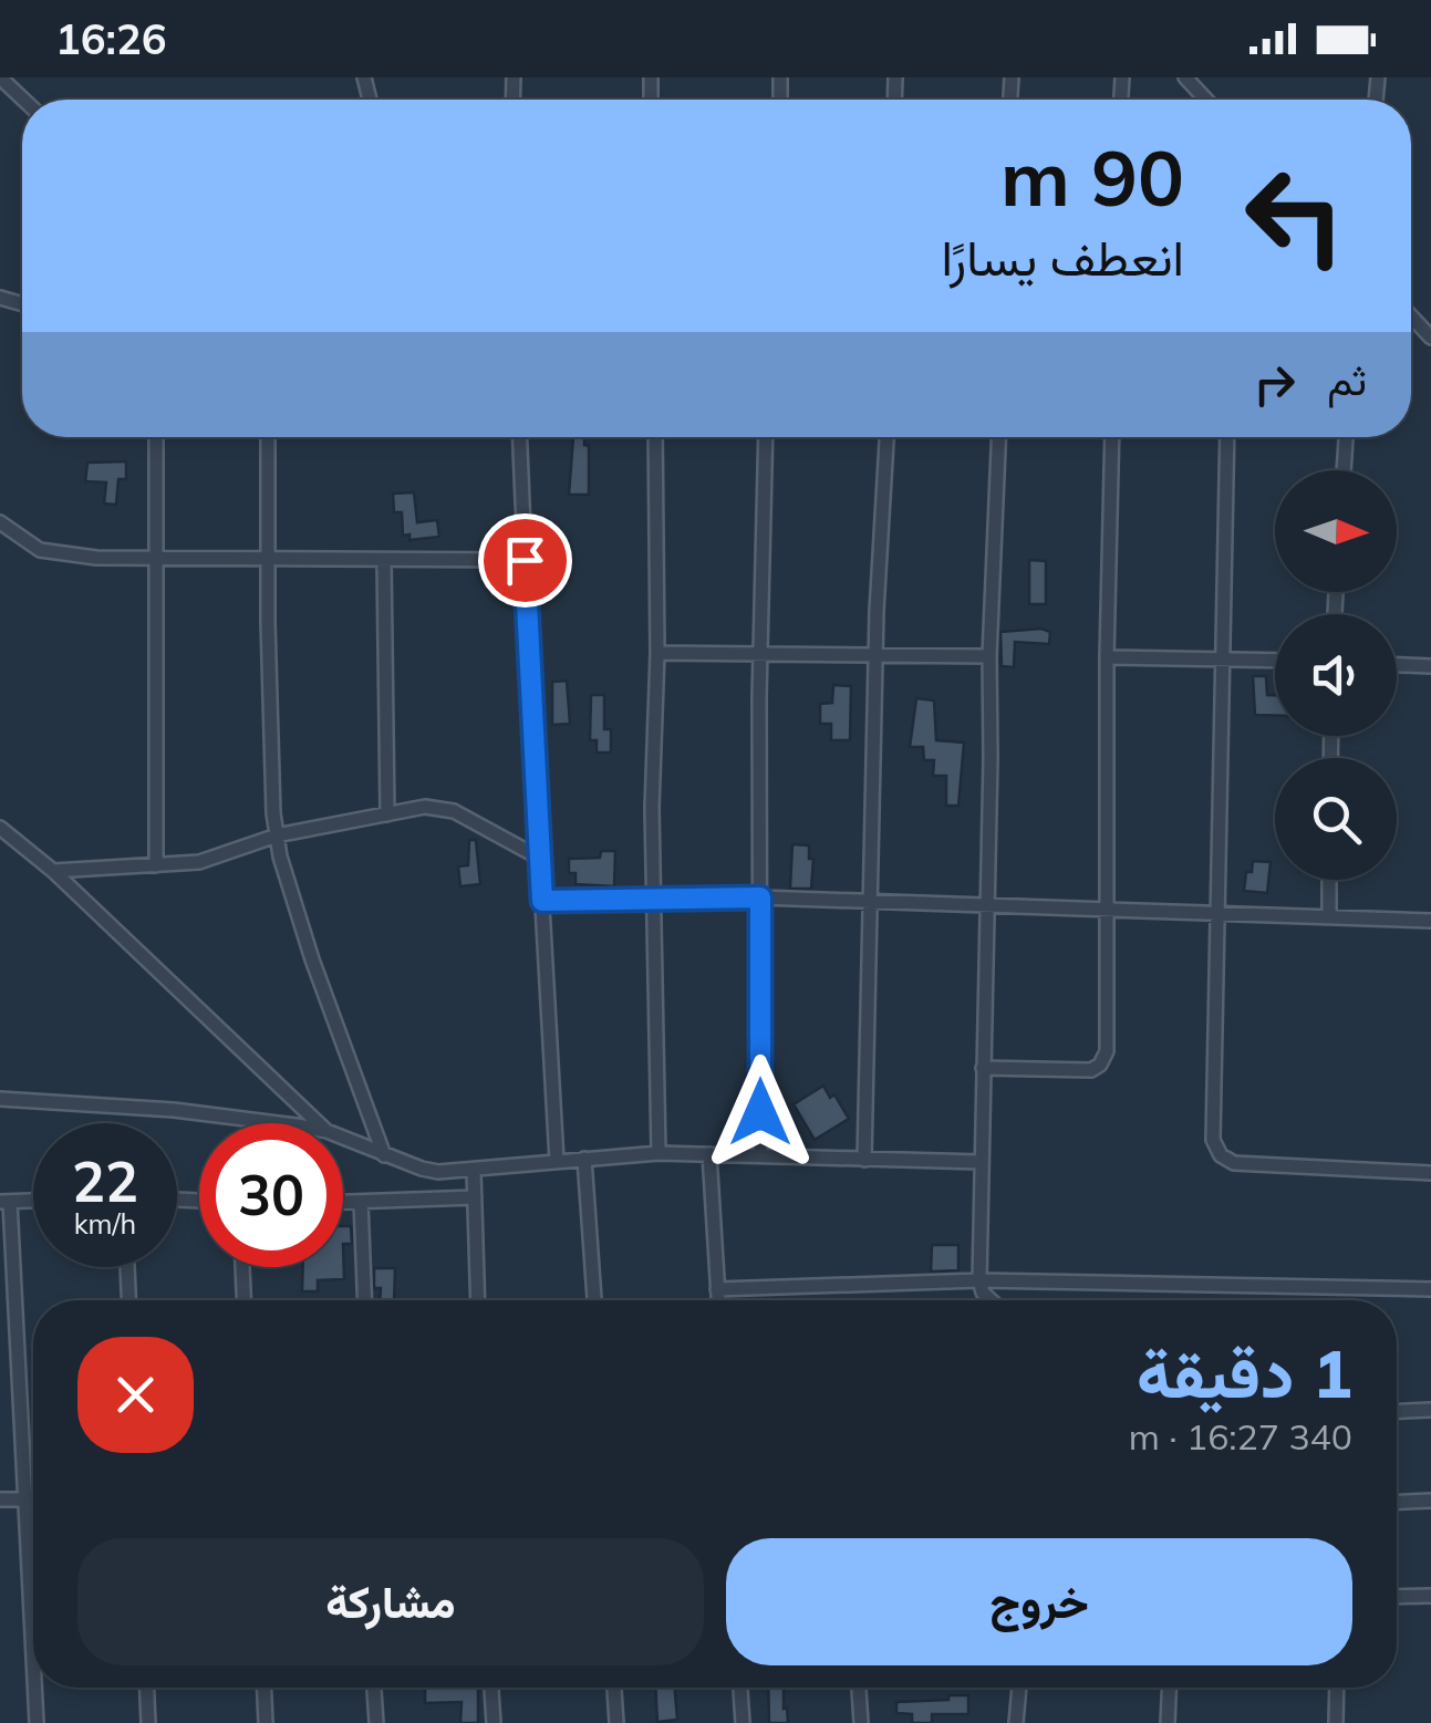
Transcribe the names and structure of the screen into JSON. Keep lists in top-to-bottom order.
{
  "north": "right",
  "page": {
    "status": "16:26",
    "turn": ["90 m", "انعطف يسارًا"],
    "then": "ثم",
    "speed": "22 km/h",
    "limit": "30",
    "heading": ["1 دقيقة", "340 m · 16:27"],
    "buttons": ["خروج", "مشاركة"]
  }
}
